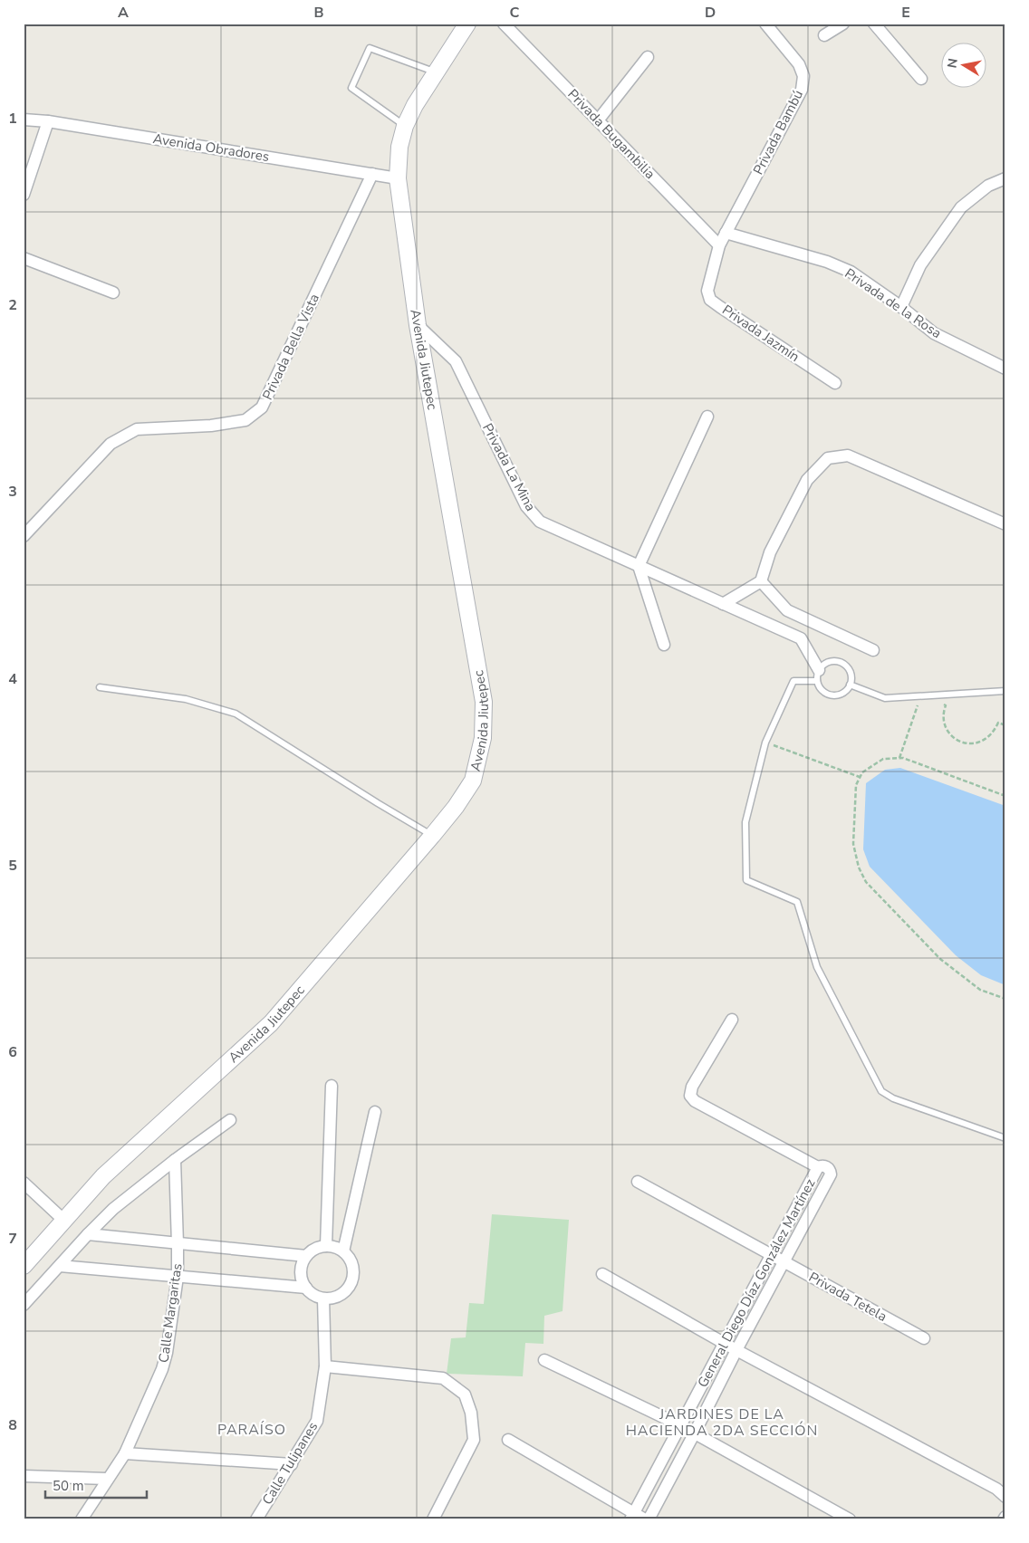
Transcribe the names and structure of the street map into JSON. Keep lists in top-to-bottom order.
{
  "streets": {
    "main road": ["Avenida Jiutepec"],
    "street": [
      "Privada Bambú",
      "Privada Bugambilia",
      "Avenida Obradores",
      "Privada de la Rosa",
      "Privada Jazmín",
      "Privada Bella Vista",
      "Privada La Mina",
      "General Diego Díaz González Martínez",
      "Privada Tetela",
      "Calle Margaritas",
      "Calle Tulipanes"
    ]
  },
  "crossings": [
    ["Privada Bambú", "Privada Bugambilia"],
    ["Privada Bambú", "Privada de la Rosa"],
    ["Privada Bambú", "Privada Jazmín"],
    ["Privada Bugambilia", "Privada Jazmín"],
    ["Avenida Obradores", "Privada Bella Vista"],
    ["Avenida Obradores", "Avenida Jiutepec"],
    ["Avenida Jiutepec", "Privada La Mina"],
    ["General Diego Díaz González Martínez", "Privada Tetela"]
  ],
  "districts": ["JARDINES DE LA HACIENDA 2DA SECCIÓN", "PARAÍSO"],
  "scale_bar": "50 m",
  "north": "left",
  "grid": {
    "columns": [
      "A",
      "B",
      "C",
      "D",
      "E"
    ],
    "rows": [
      "1",
      "2",
      "3",
      "4",
      "5",
      "6",
      "7",
      "8"
    ]
  }
}
